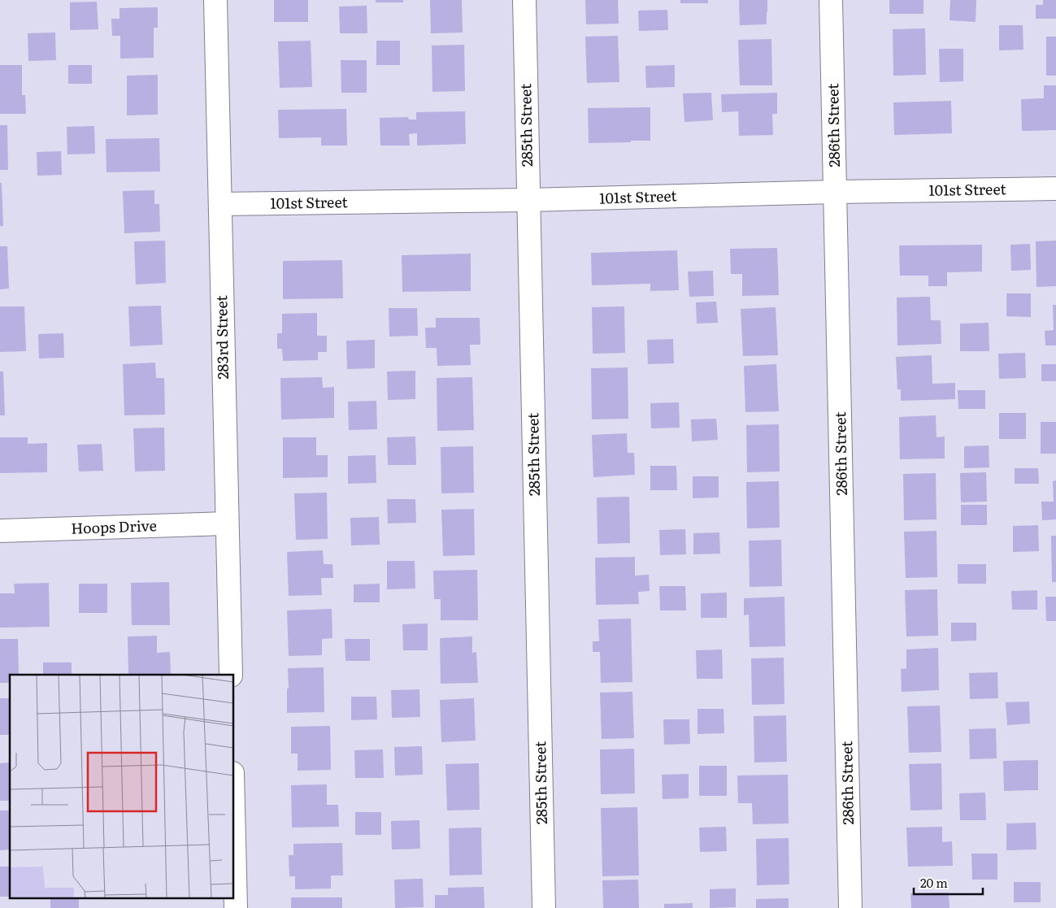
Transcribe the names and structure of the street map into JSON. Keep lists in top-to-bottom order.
{
  "streets": {
    "street": [
      "285th Street",
      "286th Street",
      "101st Street",
      "283rd Street",
      "Hoops Drive"
    ]
  },
  "crossings": [
    ["285th Street", "101st Street"],
    ["286th Street", "101st Street"],
    ["101st Street", "283rd Street"],
    ["283rd Street", "Hoops Drive"]
  ],
  "scale_bar": "20 m"
}
